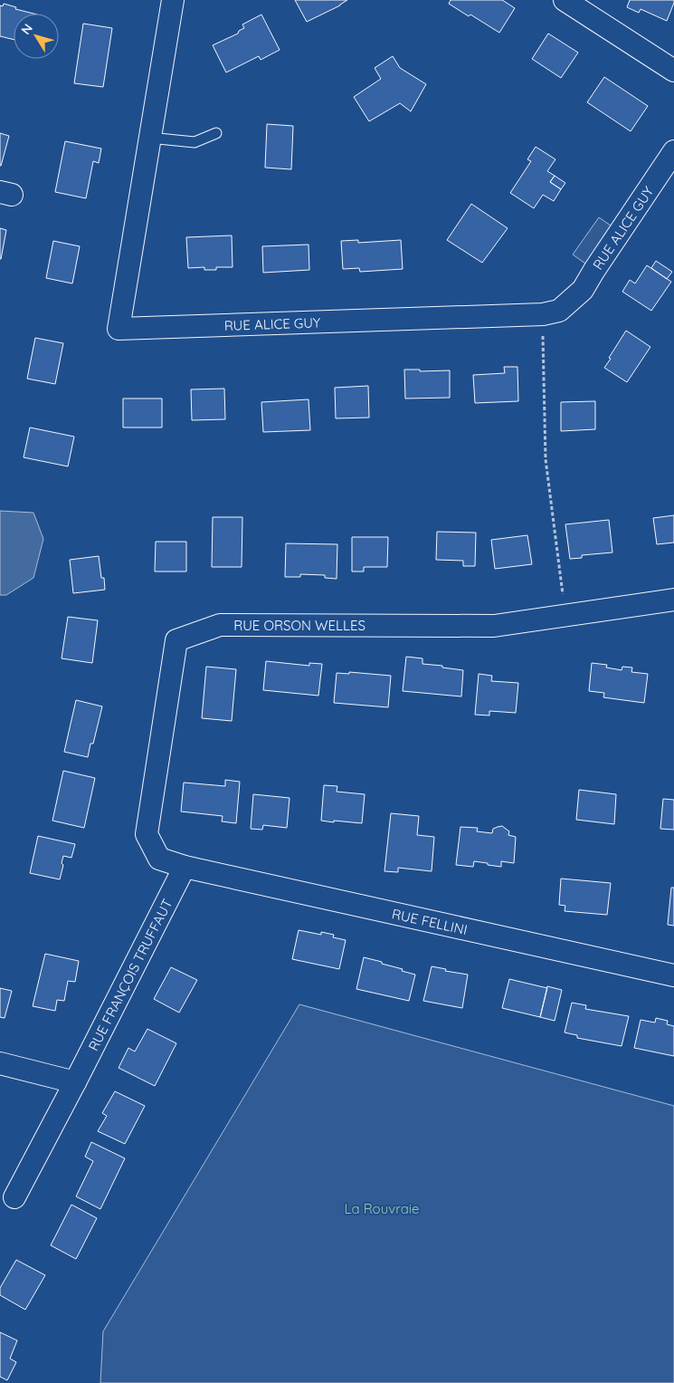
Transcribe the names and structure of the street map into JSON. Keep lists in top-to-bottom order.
{
  "streets": {
    "street": [
      "RUE ALICE GUY",
      "RUE ORSON WELLES",
      "RUE FELLINI",
      "RUE FRANÇOIS TRUFFAUT"
    ]
  },
  "crossings": [
    ["RUE ORSON WELLES", "RUE FELLINI"],
    ["RUE ORSON WELLES", "RUE FRANÇOIS TRUFFAUT"],
    ["RUE FELLINI", "RUE FRANÇOIS TRUFFAUT"]
  ],
  "parks": ["La Rouvraie"],
  "north": "top left"
}
